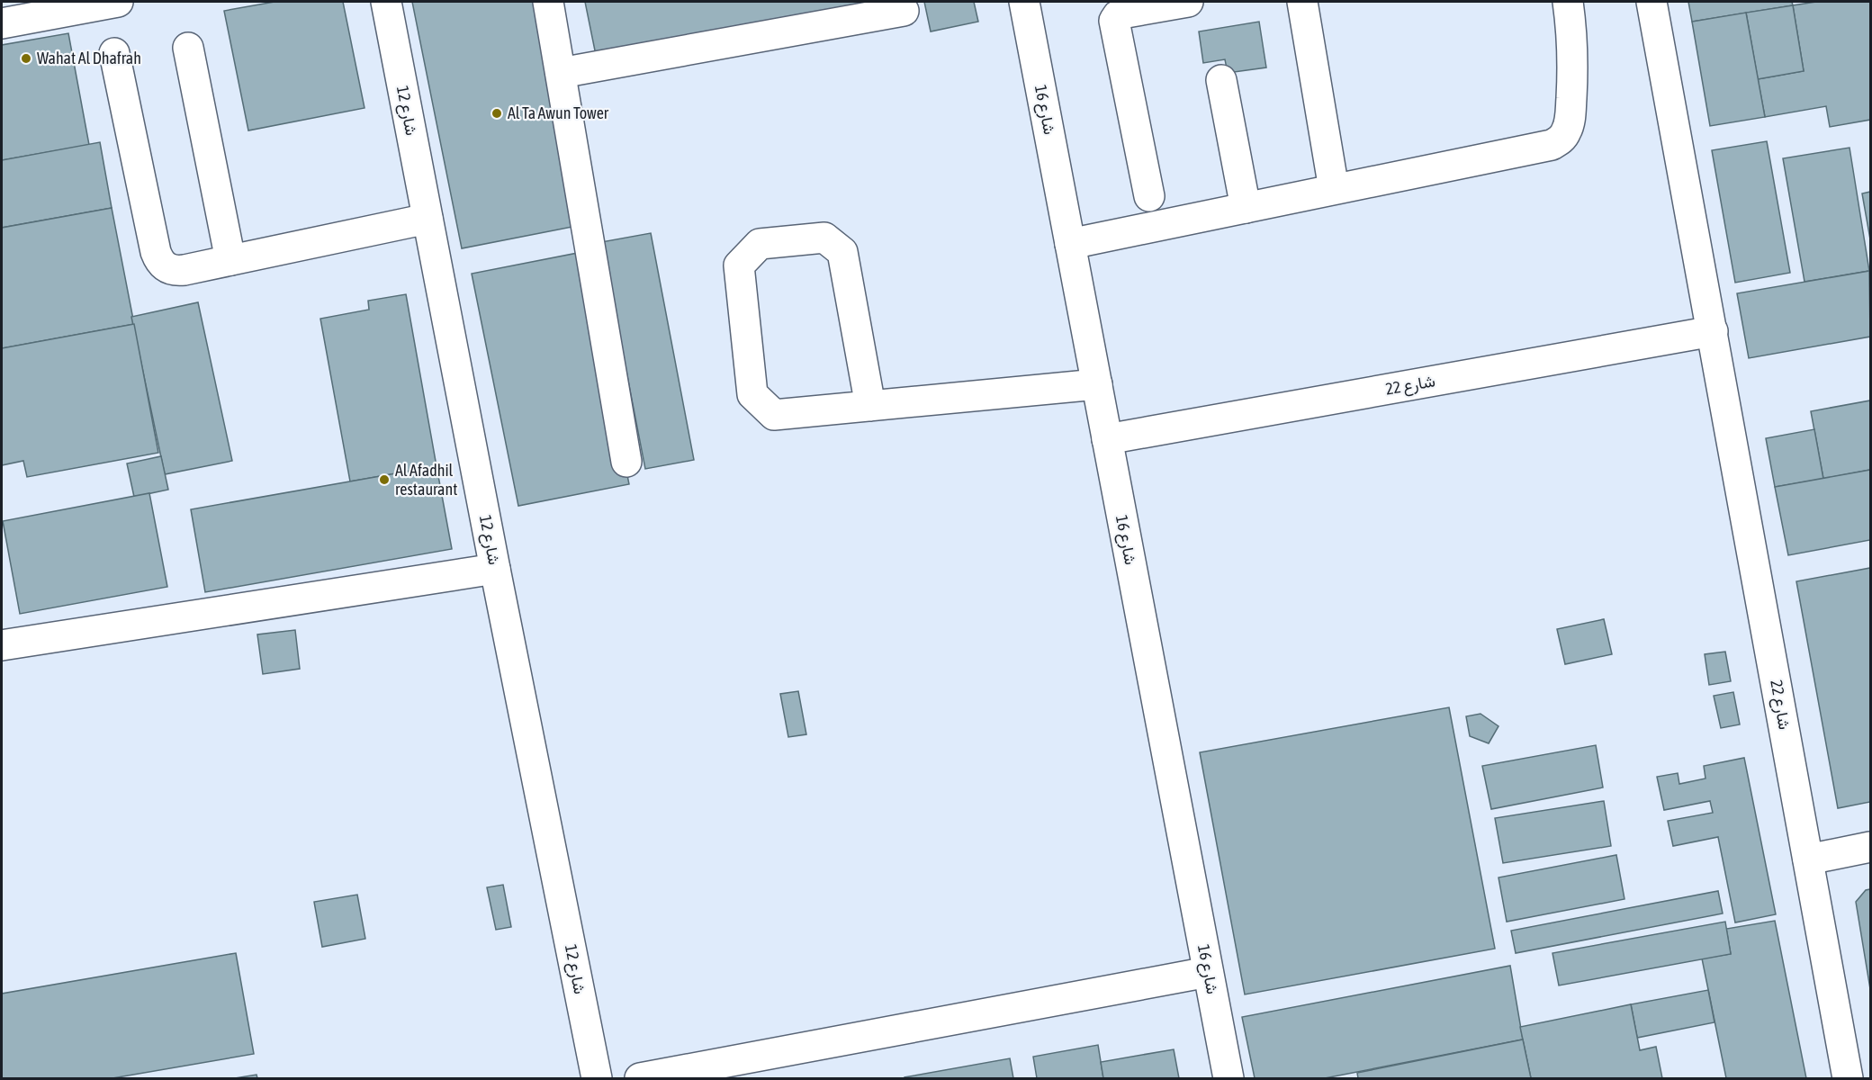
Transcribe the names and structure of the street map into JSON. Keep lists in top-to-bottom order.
{
  "streets": {
    "street": ["شارع 16", "شارع 12", "شارع 22"]
  },
  "crossings": [
    ["شارع 16", "شارع 22"]
  ],
  "places": ["Wahat Al Dhafrah", "Al Ta Awun Tower", "Al Afadhil restaurant"]
}
